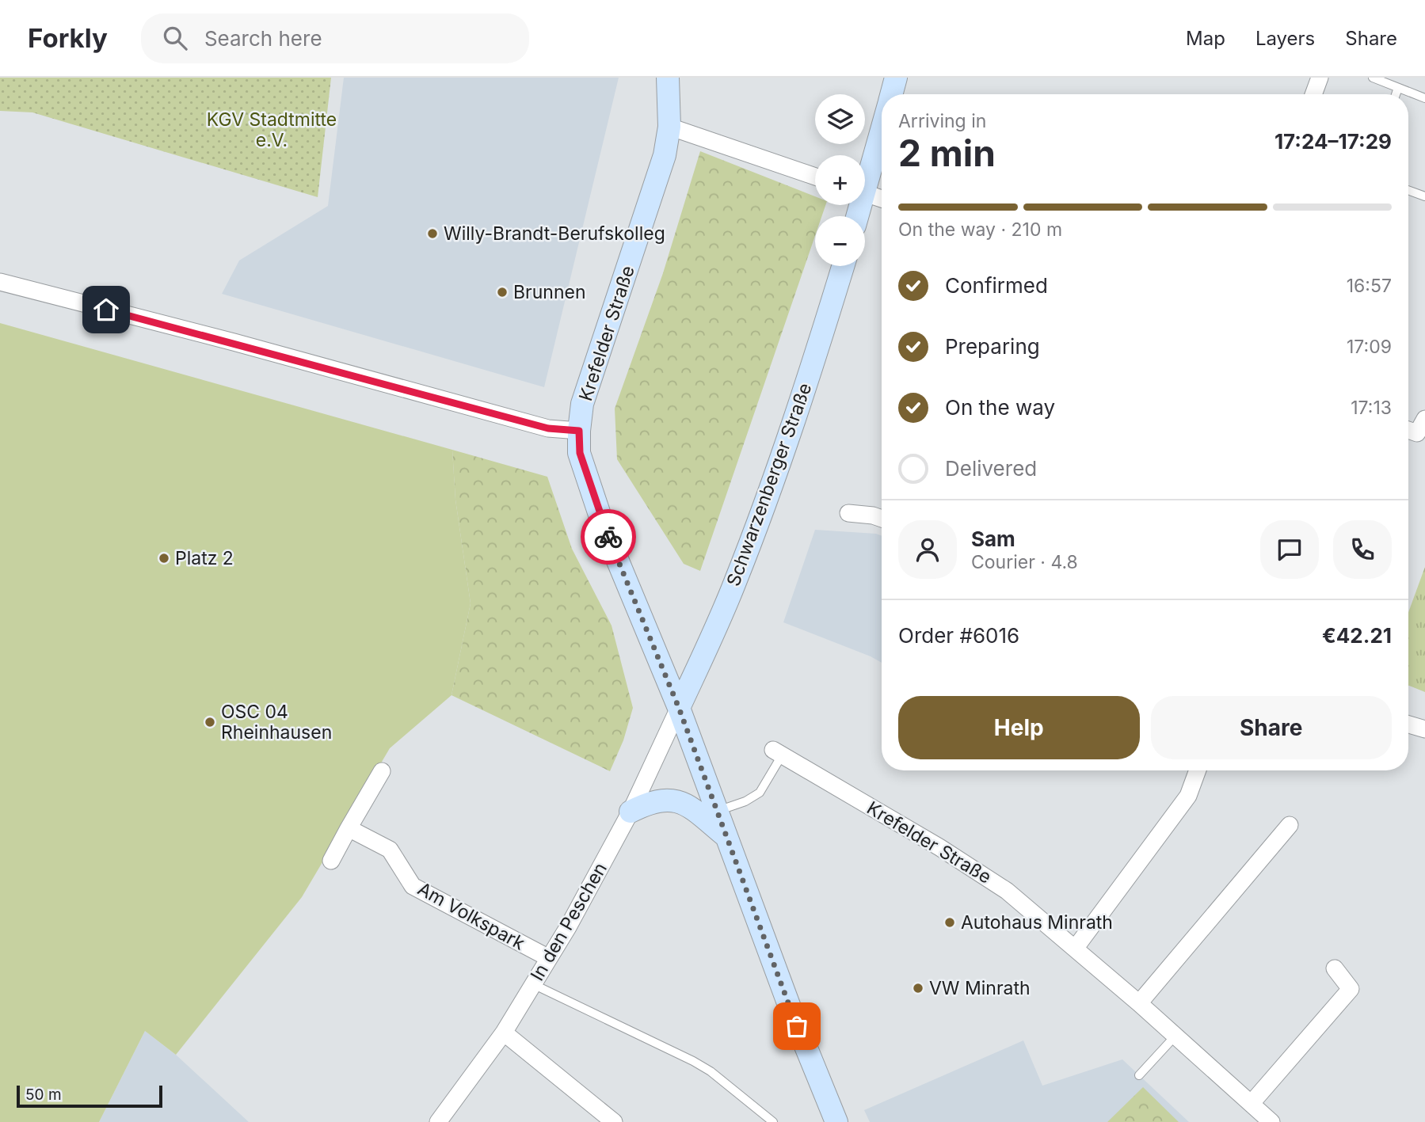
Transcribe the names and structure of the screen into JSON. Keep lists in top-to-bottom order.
{
  "streets": {
    "main road": ["Krefelder Straße", "Schwarzenberger Straße"],
    "street": ["Am Volkspark", "In den Peschen"]
  },
  "crossings": [
    ["Krefelder Straße", "Schwarzenberger Straße"],
    ["Krefelder Straße", "In den Peschen"],
    ["Schwarzenberger Straße", "In den Peschen"],
    ["Am Volkspark", "In den Peschen"]
  ],
  "parks": ["KGV Stadtmitte e.V."],
  "places": [
    "Willy-Brandt-Berufskolleg",
    "Brunnen",
    "Platz 2",
    "OSC 04 Rheinhausen",
    "Autohaus Minrath",
    "VW Minrath"
  ],
  "scale_bar": "50 m",
  "page": {
    "header": "Forkly",
    "search": "Search here",
    "nav": ["Map", "Layers", "Share"],
    "map_buttons": ["+", "−"],
    "heading": ["2 min", "Arriving in", "17:24–17:29"],
    "panel": [
      "Sam",
      "Courier · 4.8",
      "Order #6016",
      "€42.21"
    ],
    "bar": "On the way · 210 m",
    "list": [
      ["Confirmed", "16:57"],
      ["Preparing", "17:09"],
      ["On the way", "17:13"],
      "Delivered"
    ],
    "buttons": ["Help", "Share"],
    "scale": "50 m"
  }
}
